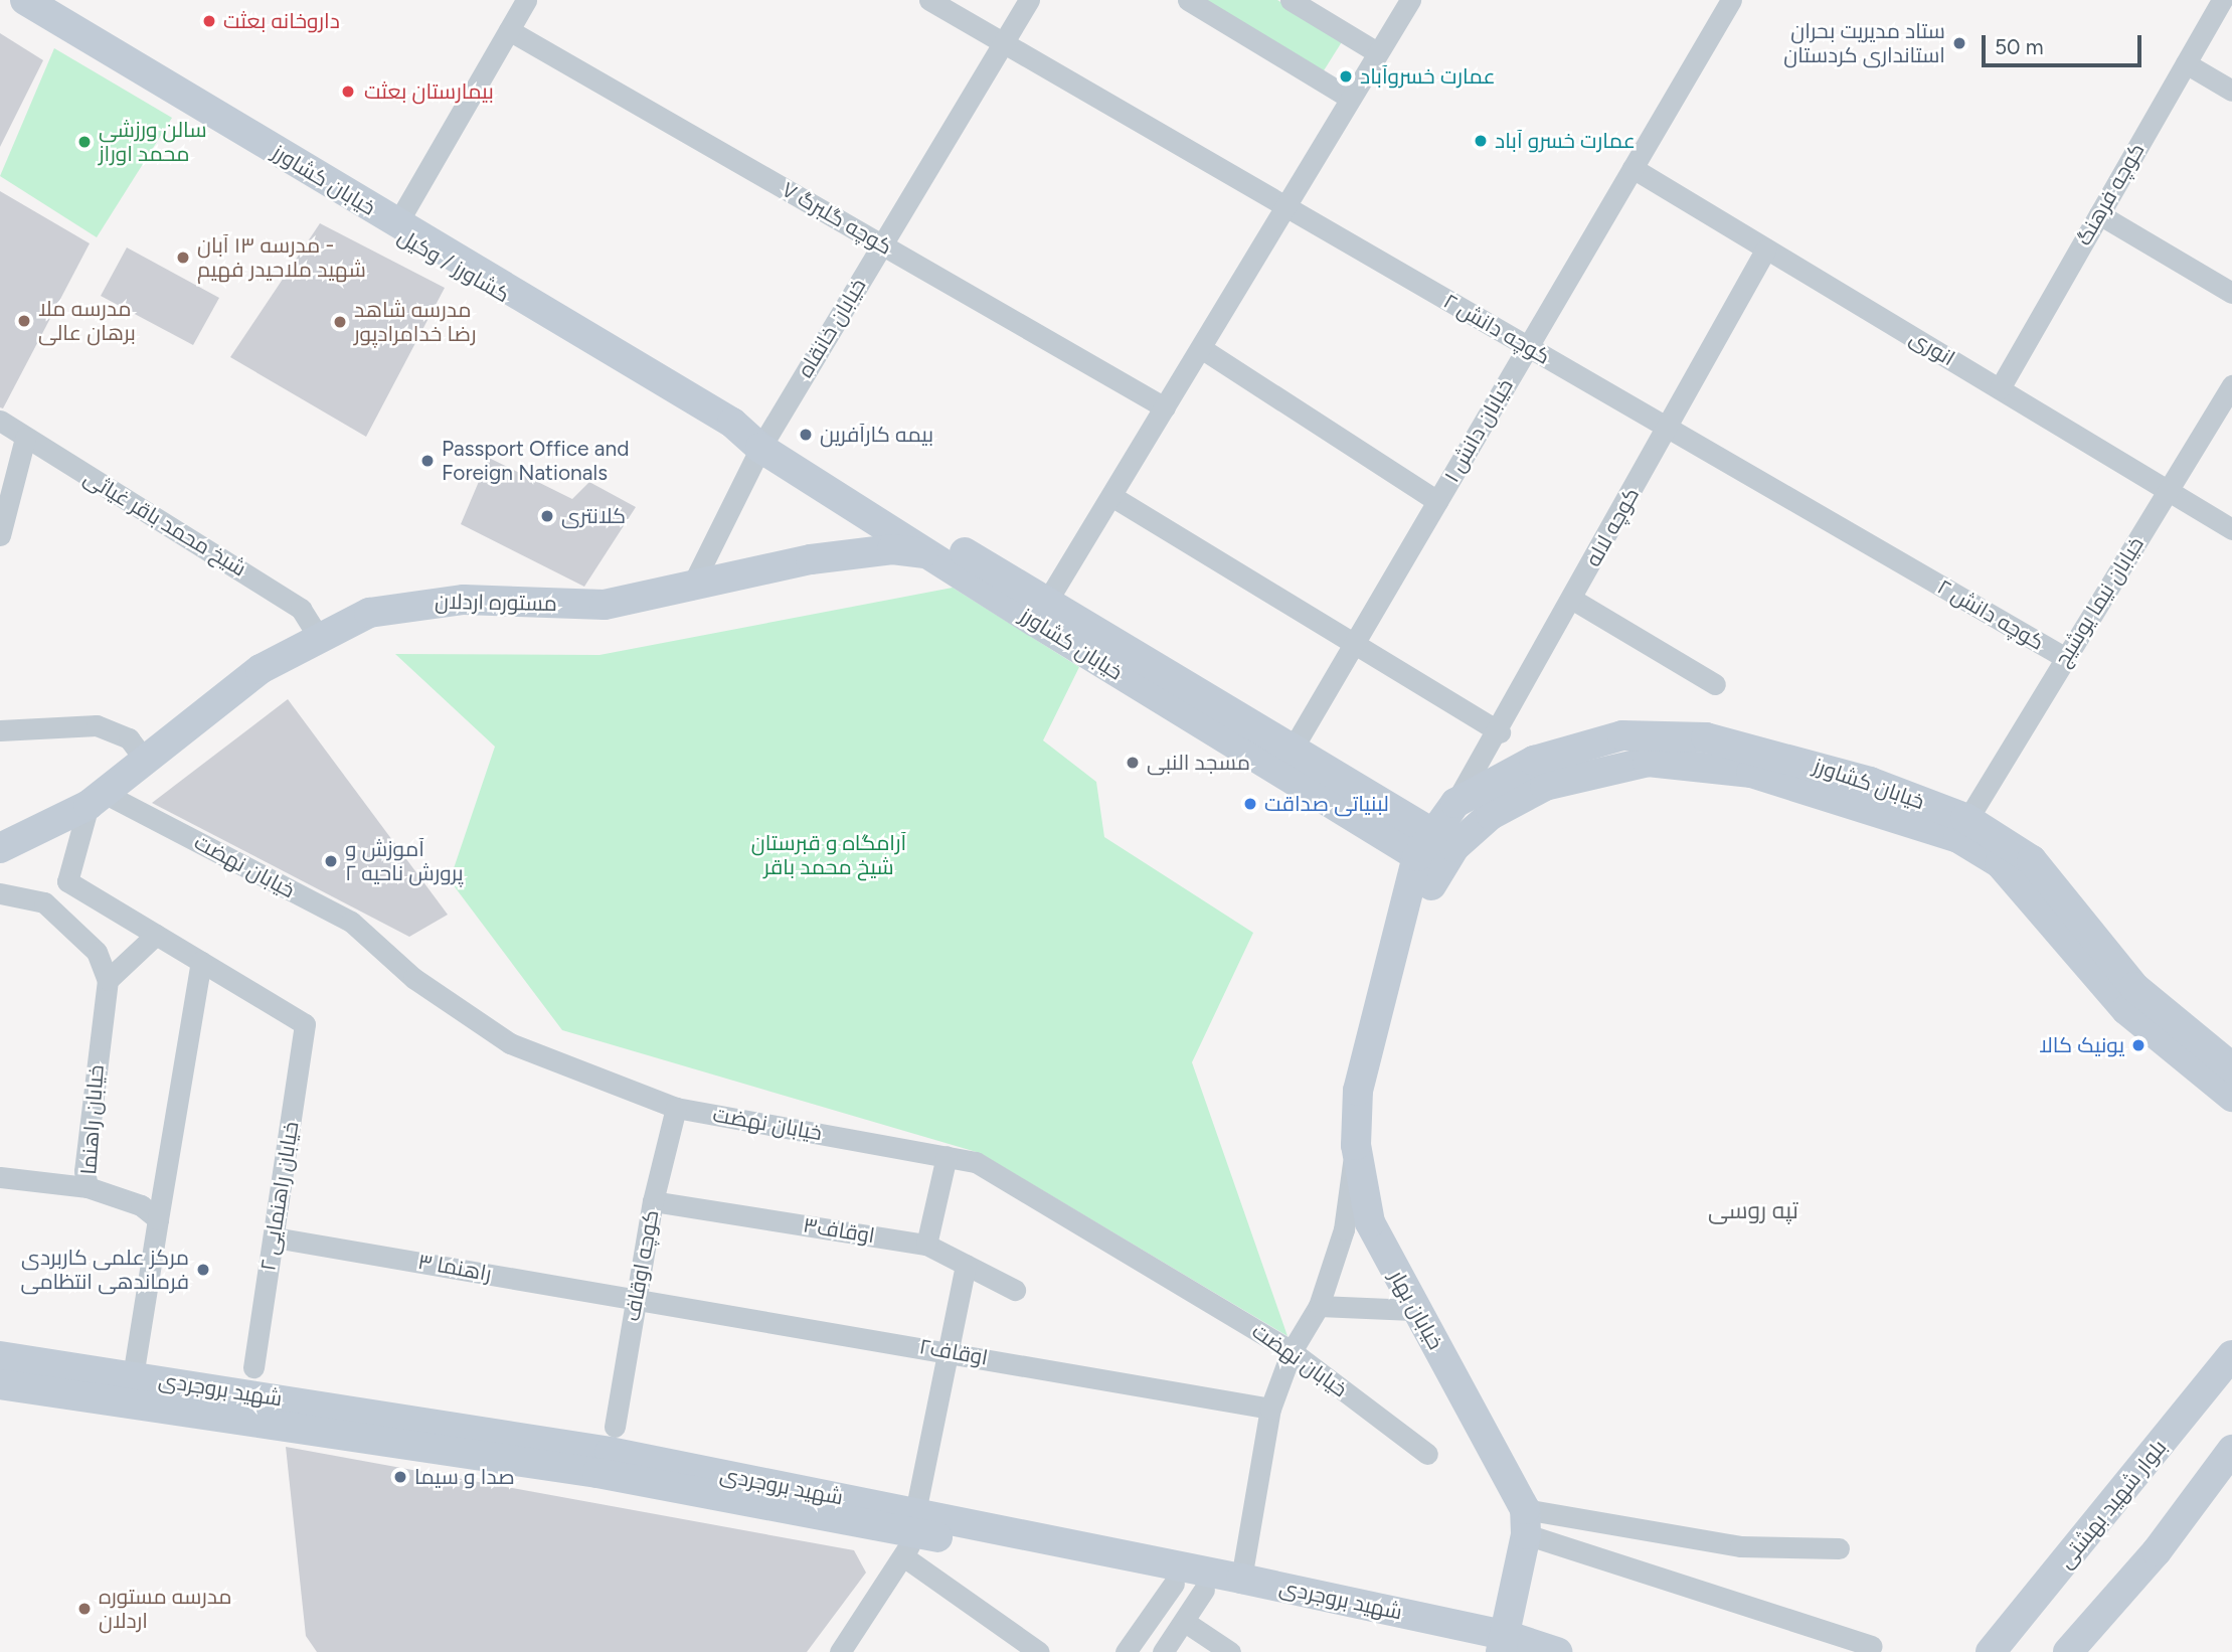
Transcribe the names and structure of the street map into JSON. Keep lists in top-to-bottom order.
{
  "streets": {
    "street": [
      "خیابان کشاورز",
      "کوچه فرهنگ",
      "کوچه گلبرگ ۷",
      "کشاورز / وکیل",
      "خیابان خانقاه",
      "کوچه دانش ۲",
      "انوری",
      "خیابان دانش ۱",
      "شیخ محمد باقر غیاثی",
      "کوچه لاله",
      "خیابان نیما یوشیج",
      "مستوره اردلان",
      "خیابان نهضت",
      "خیابان راهنما",
      "خیابان راهنمایی ۲",
      "اوقاف۳",
      "کوچه اوقاف",
      "راهنما ۳",
      "خیابان بهار",
      "اوقاف۲",
      "شهید بروجردی",
      "بلوار شهید بهشتی"
    ]
  },
  "crossings": [
    ["خیابان کشاورز", "کشاورز / وکیل"],
    ["خیابان کشاورز", "خیابان خانقاه"],
    ["خیابان کشاورز", "خیابان دانش ۱"],
    ["خیابان کشاورز", "کوچه لاله"],
    ["خیابان کشاورز", "خیابان نیما یوشیج"],
    ["خیابان کشاورز", "مستوره اردلان"],
    ["خیابان کشاورز", "خیابان بهار"],
    ["کوچه فرهنگ", "انوری"],
    ["کوچه گلبرگ ۷", "خیابان خانقاه"],
    ["کشاورز / وکیل", "خیابان خانقاه"],
    ["کشاورز / وکیل", "مستوره اردلان"],
    ["خیابان خانقاه", "کوچه دانش ۲"],
    ["خیابان خانقاه", "مستوره اردلان"],
    ["کوچه دانش ۲", "خیابان دانش ۱"],
    ["کوچه دانش ۲", "کوچه لاله"],
    ["کوچه دانش ۲", "خیابان نیما یوشیج"],
    ["انوری", "خیابان دانش ۱"],
    ["انوری", "کوچه لاله"],
    ["انوری", "خیابان نیما یوشیج"],
    ["شیخ محمد باقر غیاثی", "مستوره اردلان"],
    ["مستوره اردلان", "خیابان نهضت"],
    ["خیابان نهضت", "کوچه اوقاف"],
    ["خیابان راهنمایی ۲", "راهنما ۳"],
    ["اوقاف۳", "کوچه اوقاف"],
    ["کوچه اوقاف", "راهنما ۳"],
    ["کوچه اوقاف", "اوقاف۲"],
    ["راهنما ۳", "اوقاف۲"]
  ],
  "districts": ["تپه روسی"],
  "parks": ["آرامگاه و قبرستان شیخ محمد باقر"],
  "places": [
    "داروخانه بعثت",
    "ستاد مدیریت بحران استانداری کردستان",
    "عمارت خسروآباد",
    "بیمارستان بعثت",
    "عمارت خسرو آباد",
    "سالن ورزشی محمد اوراز",
    "مدرسه ۱۳ آبان - شهید ملاحیدر فهیم",
    "مدرسه ملا برهان عالی",
    "مدرسه شاهد رضا خدامرادپور",
    "بیمه کارآفرین",
    "Passport Office and Foreign Nationals",
    "کلانتری",
    "مسجد النبی",
    "لبنیاتی ‌صداقت",
    "آموزش و پرورش ناحیه ۲",
    "یونیک کالا",
    "مرکز علمی کاربردی فرماندهی انتظامی",
    "صدا و سیما",
    "مدرسه مستوره اردلان"
  ],
  "scale_bar": "50 m"
}
